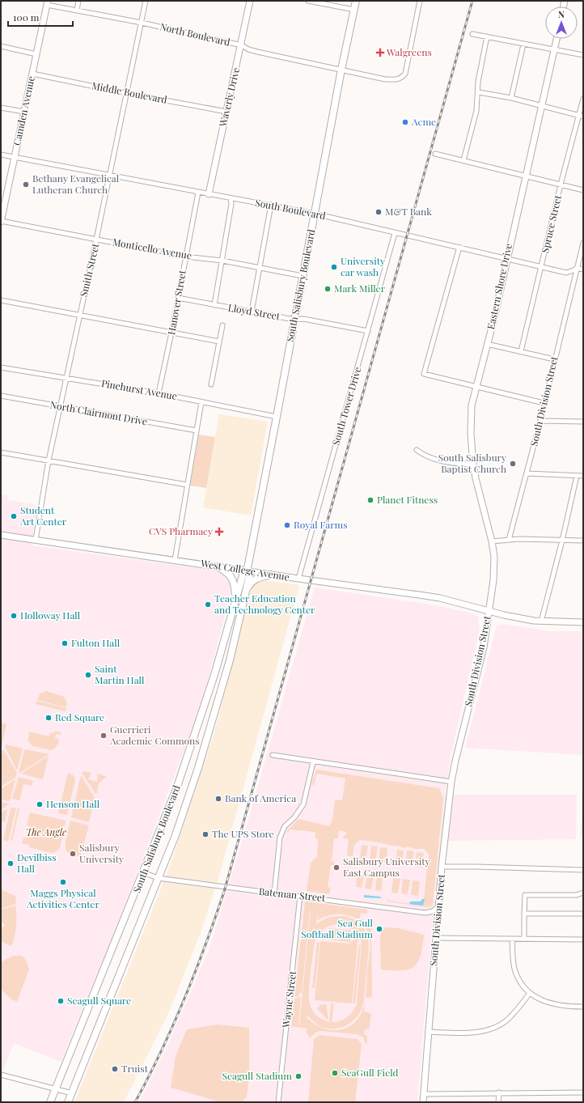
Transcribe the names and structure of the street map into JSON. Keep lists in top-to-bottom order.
{
  "streets": {
    "main road": ["South Salisbury Boulevard"],
    "street": [
      "North Boulevard",
      "Middle Boulevard",
      "Waverly Drive",
      "Camden Avenue",
      "South Boulevard",
      "Spruce Street",
      "Monticello Avenue",
      "Smith Street",
      "Eastern Shore Drive",
      "Hanover Street",
      "Lloyd Street",
      "Pinehurst Avenue",
      "South Division Street",
      "South Tower Drive",
      "North Clairmont Drive",
      "West College Avenue",
      "Bateman Street",
      "Wayne Street"
    ]
  },
  "crossings": [
    ["North Boulevard", "Waverly Drive"],
    ["North Boulevard", "Camden Avenue"],
    ["North Boulevard", "Smith Street"],
    ["North Boulevard", "South Salisbury Boulevard"],
    ["Middle Boulevard", "Waverly Drive"],
    ["Middle Boulevard", "Camden Avenue"],
    ["Middle Boulevard", "Smith Street"],
    ["Waverly Drive", "South Boulevard"],
    ["Camden Avenue", "South Boulevard"],
    ["Camden Avenue", "Monticello Avenue"],
    ["South Boulevard", "Spruce Street"],
    ["South Boulevard", "Smith Street"],
    ["South Boulevard", "South Salisbury Boulevard"],
    ["South Boulevard", "Eastern Shore Drive"],
    ["South Boulevard", "Hanover Street"],
    ["South Boulevard", "South Division Street"],
    ["South Boulevard", "South Tower Drive"],
    ["Monticello Avenue", "Smith Street"],
    ["Monticello Avenue", "South Salisbury Boulevard"],
    ["Monticello Avenue", "Hanover Street"],
    ["Smith Street", "Pinehurst Avenue"],
    ["Smith Street", "North Clairmont Drive"],
    ["Smith Street", "West College Avenue"],
    ["South Salisbury Boulevard", "Lloyd Street"],
    ["South Salisbury Boulevard", "Pinehurst Avenue"],
    ["South Salisbury Boulevard", "West College Avenue"],
    ["South Salisbury Boulevard", "Bateman Street"],
    ["Eastern Shore Drive", "South Division Street"],
    ["Hanover Street", "Lloyd Street"],
    ["Hanover Street", "Pinehurst Avenue"],
    ["Lloyd Street", "South Tower Drive"],
    ["South Division Street", "West College Avenue"],
    ["South Division Street", "Bateman Street"],
    ["South Tower Drive", "West College Avenue"],
    ["Bateman Street", "Wayne Street"]
  ],
  "parks": ["The Angle"],
  "places": {
    "health": ["Walgreens", "CVS Pharmacy"],
    "other": [
      "Acme",
      "Bethany Evangelical Lutheran Church",
      "M&T Bank",
      "University car wash",
      "Mark Miller",
      "South Salisbury Baptist Church",
      "Planet Fitness",
      "Student Art Center",
      "Royal Farms",
      "Teacher Education and Technology Center",
      "Holloway Hall",
      "Fulton Hall",
      "Saint Martin Hall",
      "Red Square",
      "Guerrieri Academic Commons",
      "Bank of America",
      "Henson Hall",
      "The UPS Store",
      "Salisbury University",
      "Devilbiss Hall",
      "Salisbury University East Campus",
      "Maggs Physical Activities Center",
      "Sea Gull Softball Stadium",
      "Seagull Square",
      "Truist",
      "SeaGull Field",
      "Seagull Stadium"
    ]
  },
  "scale_bar": "100 m",
  "north": "top"
}
